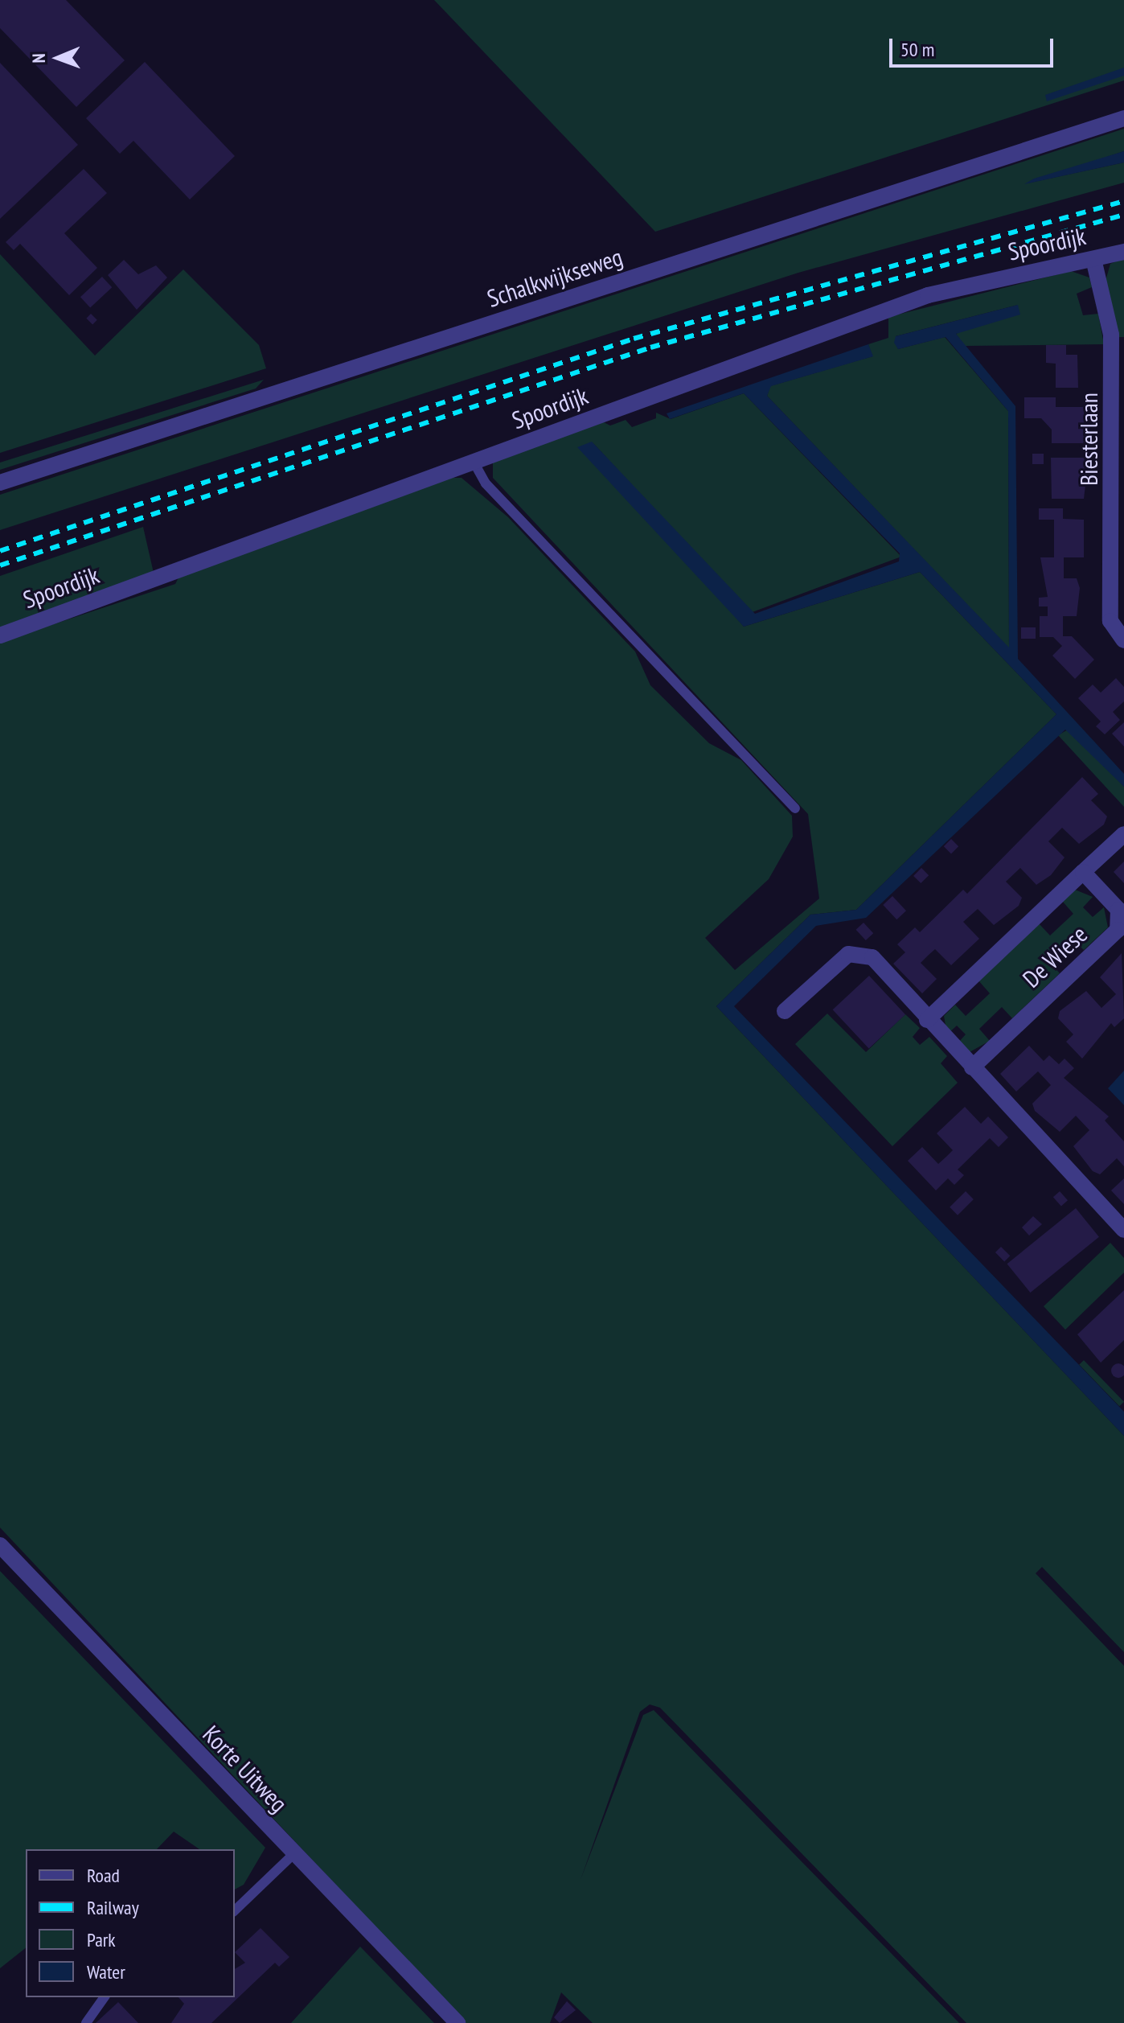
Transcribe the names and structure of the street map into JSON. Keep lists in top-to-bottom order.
{
  "streets": {
    "street": [
      "Spoordijk",
      "Schalkwijkseweg",
      "Biesterlaan",
      "De Wiese",
      "Korte Uitweg"
    ]
  },
  "crossings": [
    ["Spoordijk", "Biesterlaan"]
  ],
  "legend": [
    "Road",
    "Railway",
    "Park",
    "Water"
  ],
  "scale_bar": "50 m",
  "north": "left"
}
